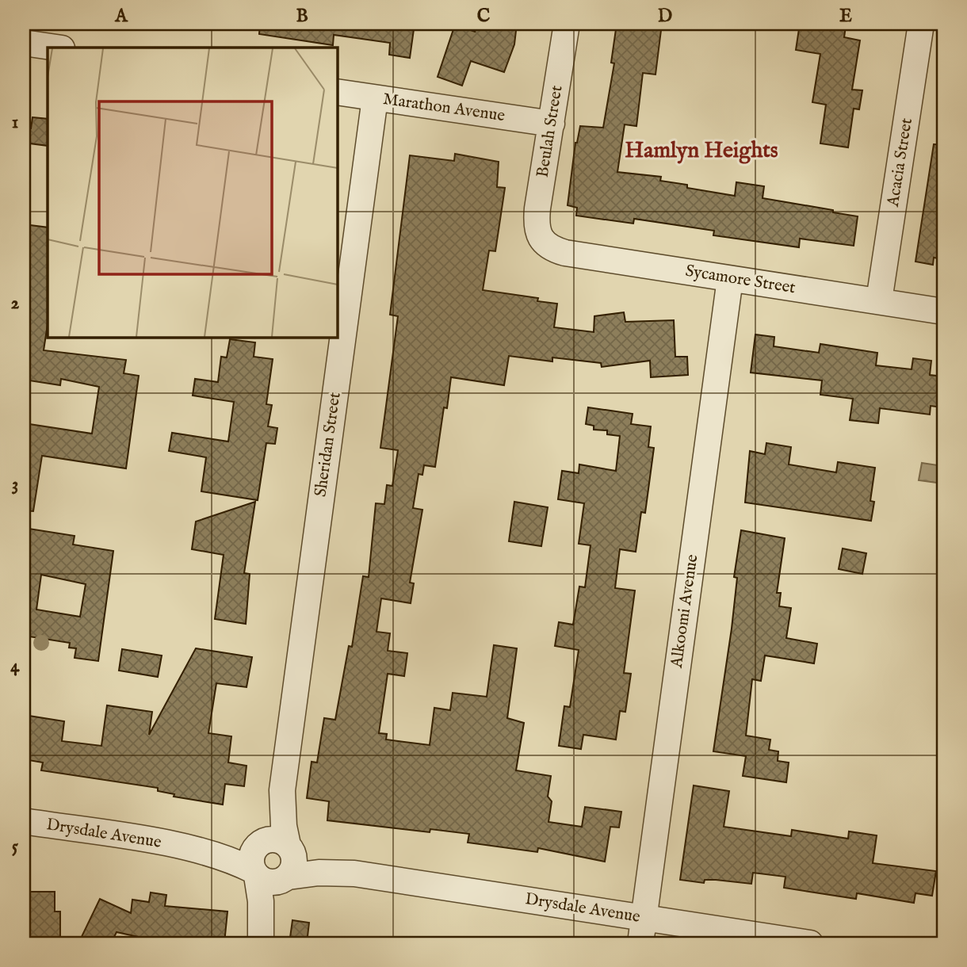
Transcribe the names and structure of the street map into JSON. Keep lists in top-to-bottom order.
{
  "streets": {
    "street": [
      "Marathon Avenue",
      "Beulah Street",
      "Acacia Street",
      "Sycamore Street",
      "Sheridan Street",
      "Alkoomi Avenue",
      "Drysdale Avenue"
    ]
  },
  "crossings": [
    ["Marathon Avenue", "Beulah Street"],
    ["Marathon Avenue", "Sheridan Street"],
    ["Beulah Street", "Sycamore Street"],
    ["Acacia Street", "Sycamore Street"],
    ["Sycamore Street", "Alkoomi Avenue"],
    ["Sheridan Street", "Drysdale Avenue"],
    ["Alkoomi Avenue", "Drysdale Avenue"]
  ],
  "districts": ["Hamlyn Heights"],
  "grid": {
    "columns": [
      "A",
      "B",
      "C",
      "D",
      "E"
    ],
    "rows": [
      "1",
      "2",
      "3",
      "4",
      "5"
    ]
  }
}
